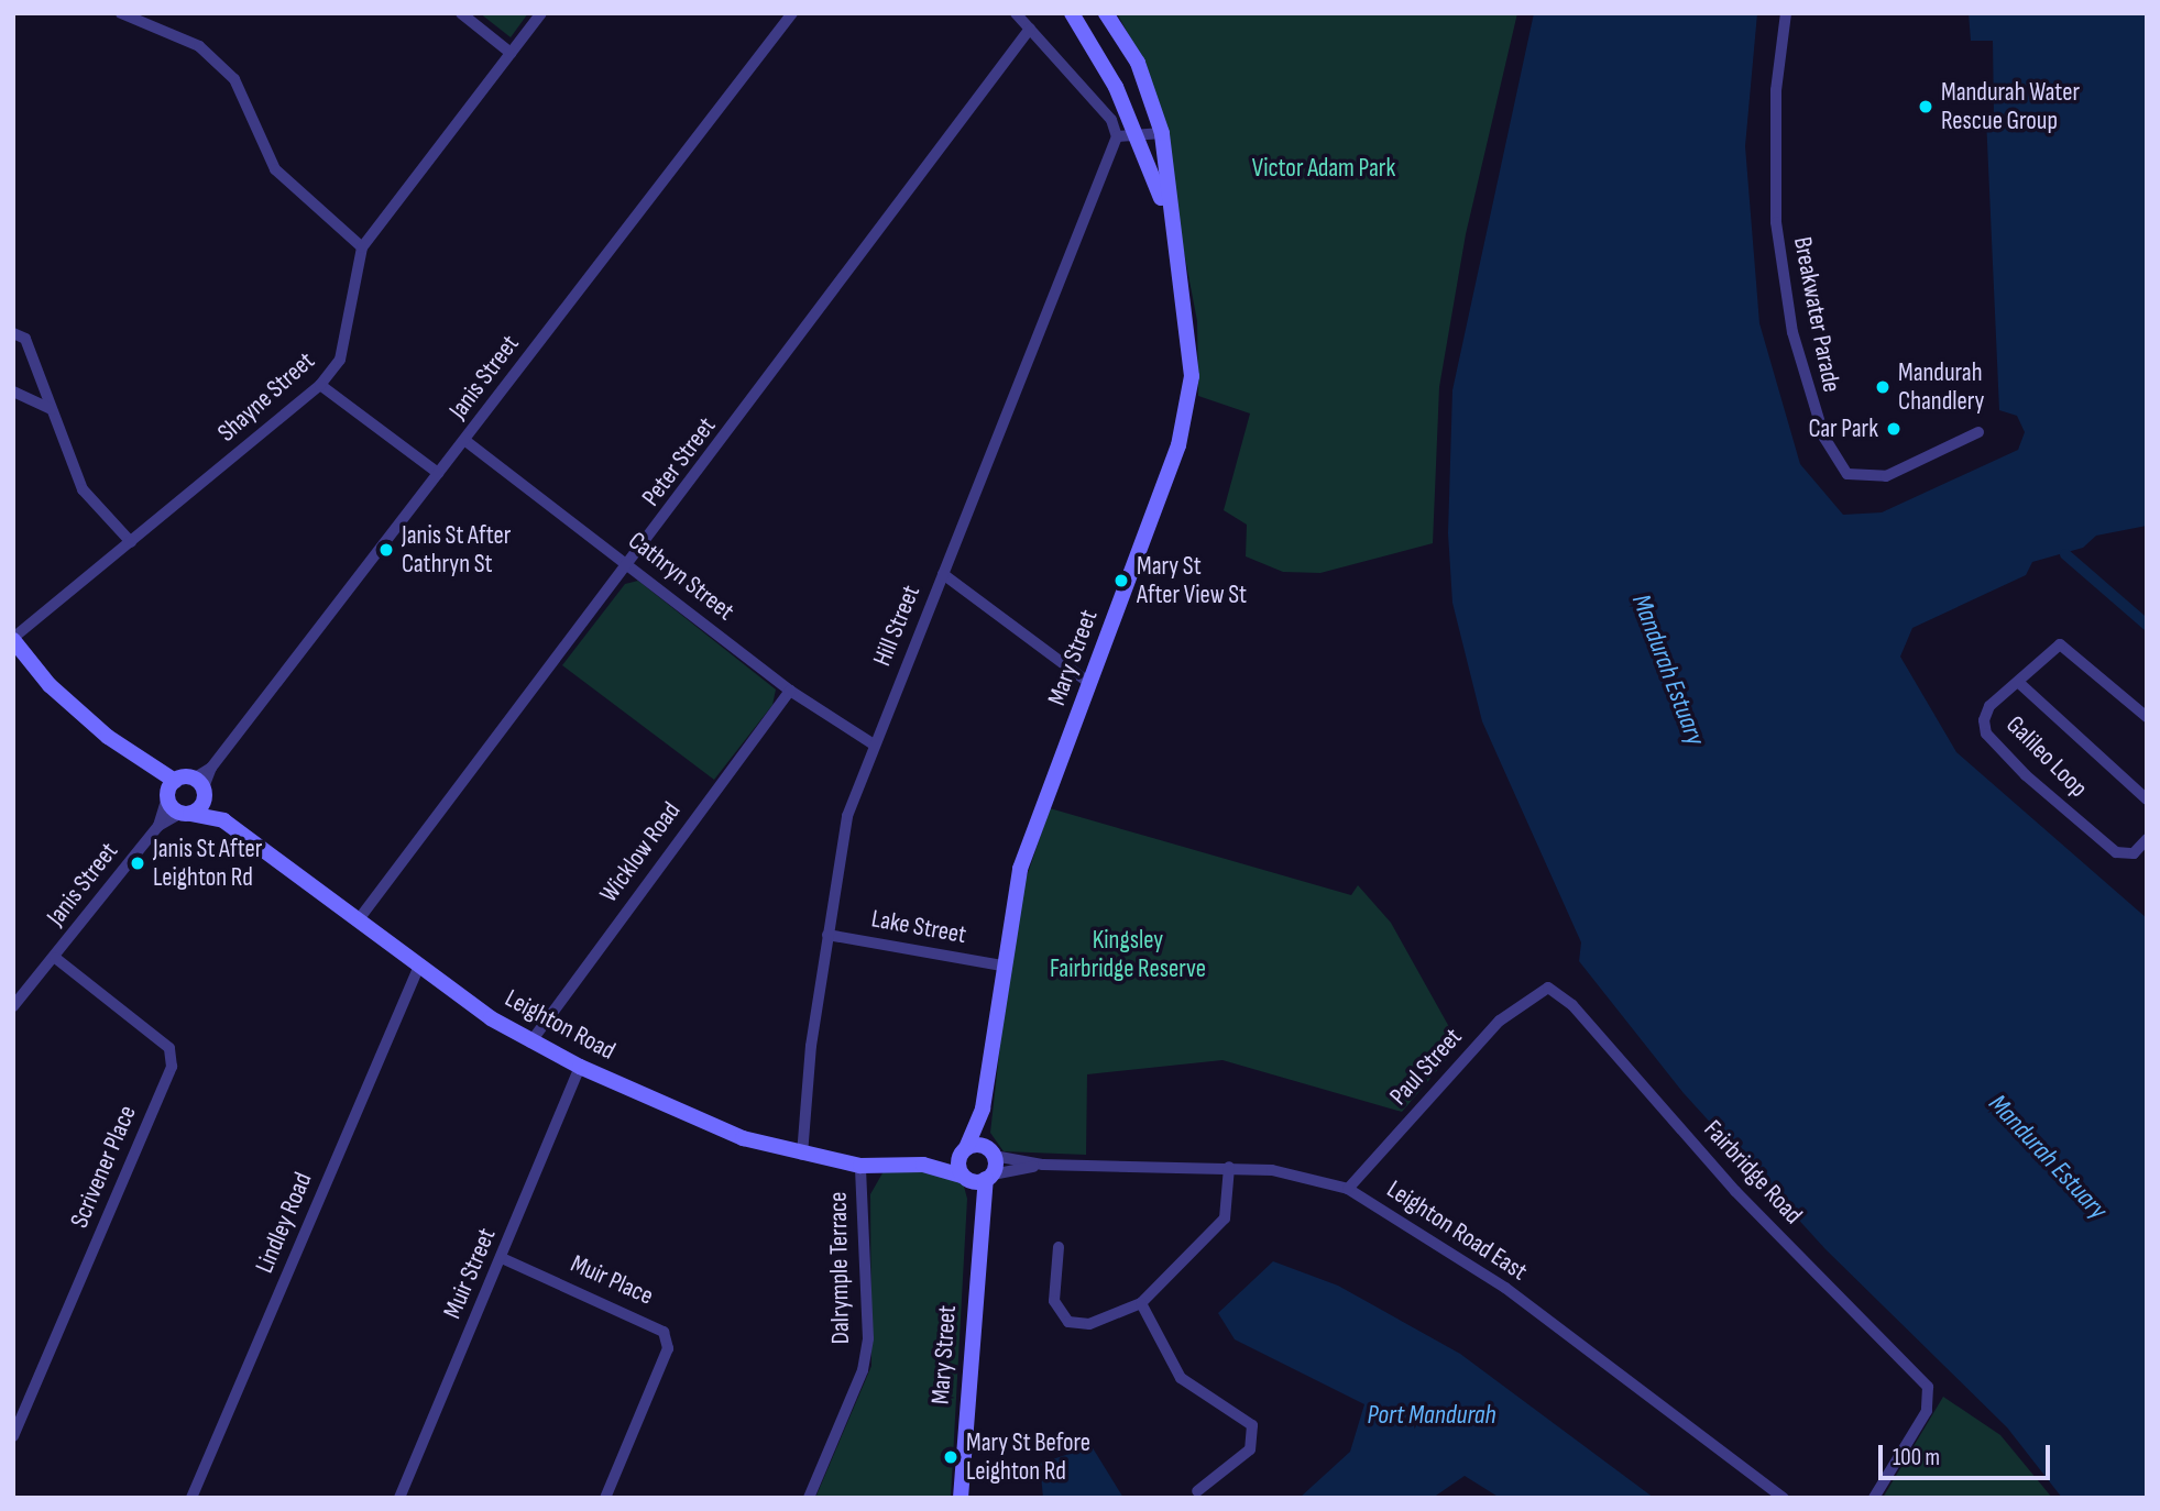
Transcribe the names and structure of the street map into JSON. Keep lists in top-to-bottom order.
{
  "streets": {
    "street": [
      "Breakwater Parade",
      "Janis Street",
      "Shayne Street",
      "Peter Street",
      "Cathryn Street",
      "Hill Street",
      "Mary Street",
      "Galileo Loop",
      "Wicklow Road",
      "Lake Street",
      "Leighton Road",
      "Paul Street",
      "Scrivener Place",
      "Fairbridge Road",
      "Lindley Road",
      "Leighton Road East",
      "Dalrymple Terrace",
      "Muir Street",
      "Muir Place"
    ]
  },
  "crossings": [
    ["Janis Street", "Cathryn Street"],
    ["Janis Street", "Leighton Road"],
    ["Janis Street", "Scrivener Place"],
    ["Peter Street", "Cathryn Street"],
    ["Peter Street", "Leighton Road"],
    ["Cathryn Street", "Hill Street"],
    ["Cathryn Street", "Wicklow Road"],
    ["Hill Street", "Lake Street"],
    ["Hill Street", "Leighton Road"],
    ["Mary Street", "Lake Street"],
    ["Mary Street", "Leighton Road"],
    ["Mary Street", "Leighton Road East"],
    ["Wicklow Road", "Leighton Road"],
    ["Leighton Road", "Lindley Road"],
    ["Leighton Road", "Dalrymple Terrace"],
    ["Leighton Road", "Muir Street"],
    ["Paul Street", "Fairbridge Road"],
    ["Paul Street", "Leighton Road East"],
    ["Muir Street", "Muir Place"]
  ],
  "water": ["Mandurah Estuary", "Port Mandurah"],
  "parks": ["Victor Adam Park", "Kingsley Fairbridge Reserve"],
  "places": [
    "Mandurah Water Rescue Group",
    "Mandurah Chandlery",
    "Car Park",
    "Janis St After Cathryn St",
    "Mary St After View St",
    "Janis St After Leighton Rd",
    "Mary St Before Leighton Rd"
  ],
  "scale_bar": "100 m"
}
